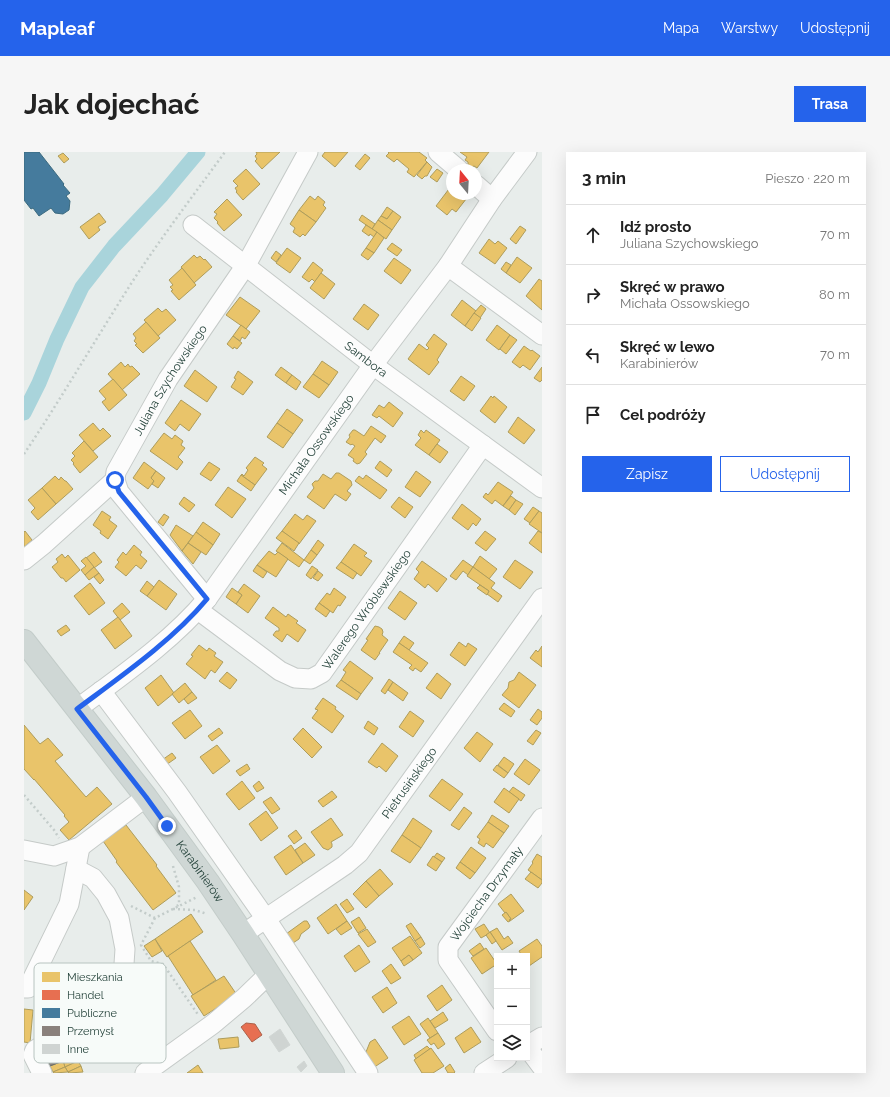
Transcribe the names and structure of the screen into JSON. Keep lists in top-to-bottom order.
{
  "streets": {
    "main road": ["Karabinierów"],
    "street": [
      "Sambora",
      "Juliana Szychowskiego",
      "Michała Ossowskiego",
      "Walerego Wróblewskiego",
      "Pietrusińskiego",
      "Wojciecha Drzymały"
    ]
  },
  "crossings": [
    ["Sambora", "Juliana Szychowskiego"],
    ["Sambora", "Michała Ossowskiego"],
    ["Sambora", "Walerego Wróblewskiego"],
    ["Michała Ossowskiego", "Walerego Wróblewskiego"],
    ["Michała Ossowskiego", "Karabinierów"],
    ["Pietrusińskiego", "Karabinierów"]
  ],
  "legend": [
    "Mieszkania",
    "Handel",
    "Publiczne",
    "Przemysł",
    "Inne"
  ],
  "north": "top",
  "page": {
    "header": "Mapleaf",
    "nav": ["Mapa", "Warstwy", "Udostępnij"],
    "buttons": [
      "Trasa",
      ["Zapisz", "Udostępnij"]
    ],
    "title": "Jak dojechać",
    "heading": ["3 min", "Pieszo · 220 m"],
    "list": [
      ["Idź prosto", "Juliana Szychowskiego", "70 m"],
      ["Skręć w prawo", "Michała Ossowskiego", "80 m"],
      ["Skręć w lewo", "Karabinierów", "70 m"],
      "Cel podróży"
    ],
    "map_buttons": ["+", "−"]
  }
}
